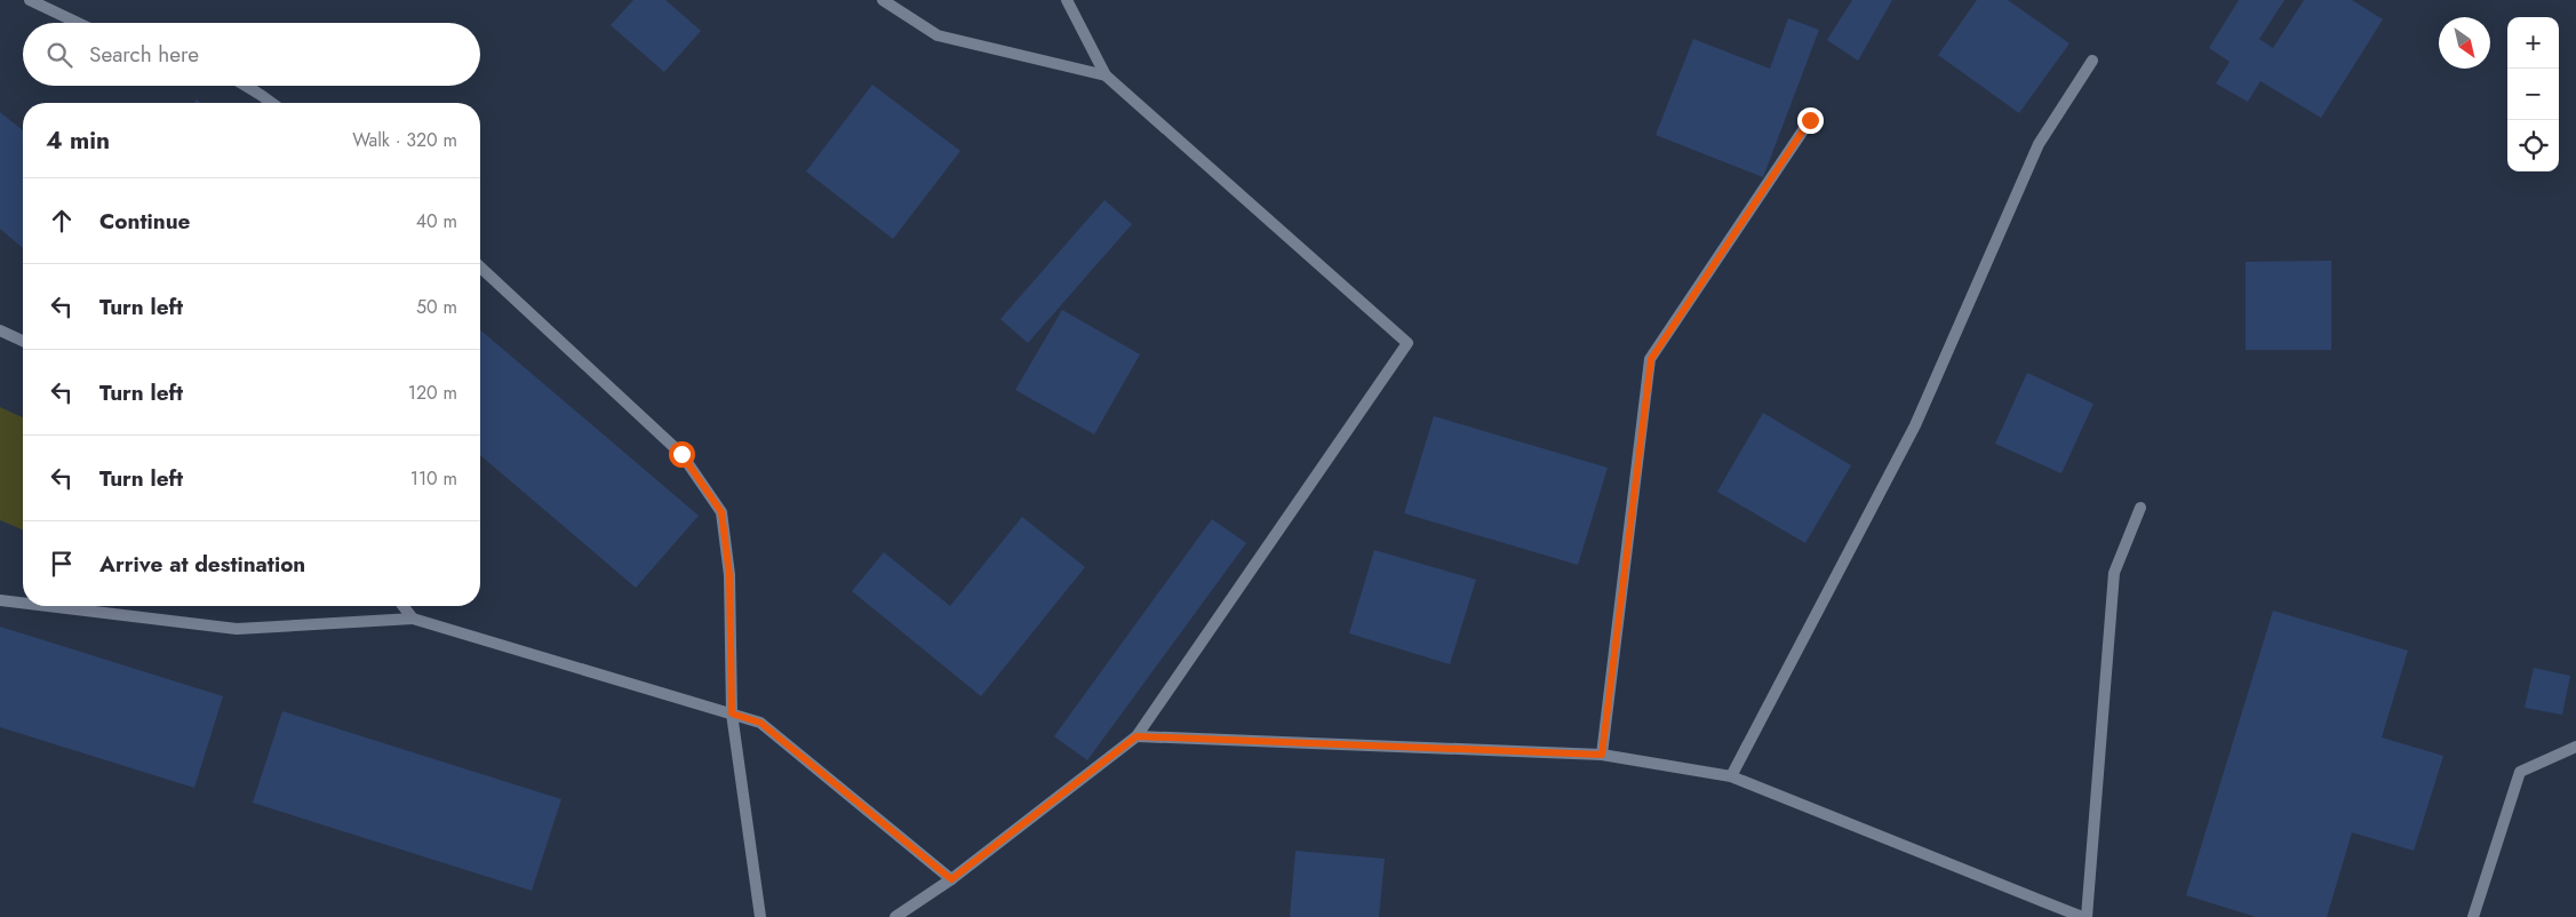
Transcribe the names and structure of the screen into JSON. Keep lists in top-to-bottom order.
{
  "north": "bottom right",
  "page": {
    "map_buttons": ["+", "−"],
    "search": "Search here",
    "heading": ["4 min", "Walk · 320 m"],
    "list": [
      ["Continue", "40 m"],
      ["Turn left", "50 m"],
      ["Turn left", "120 m"],
      ["Turn left", "110 m"],
      "Arrive at destination"
    ]
  }
}
